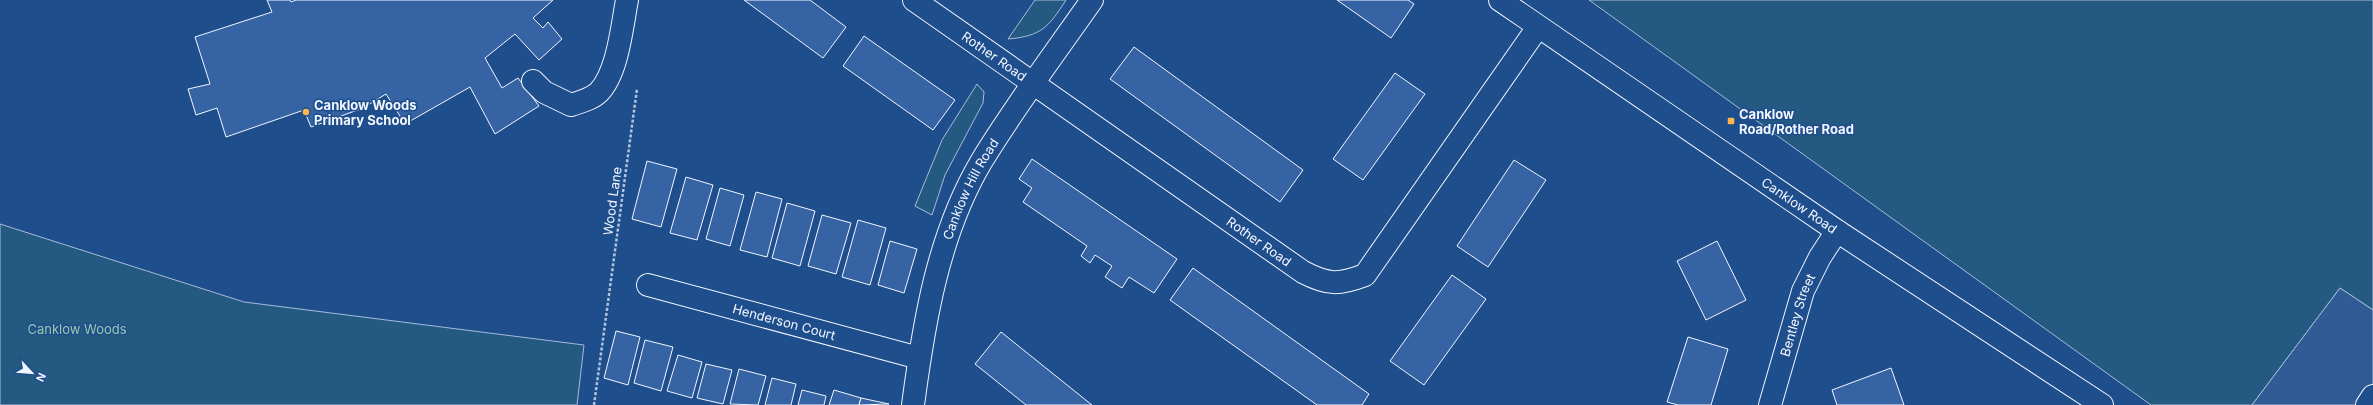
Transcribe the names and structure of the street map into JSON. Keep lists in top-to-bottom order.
{
  "streets": {
    "street": [
      "Rother Road",
      "Canklow Hill Road",
      "Canklow Road",
      "Bentley Street",
      "Henderson Court"
    ],
    "path": ["Wood Lane"]
  },
  "crossings": [
    ["Rother Road", "Canklow Hill Road"],
    ["Rother Road", "Canklow Road"],
    ["Canklow Hill Road", "Henderson Court"],
    ["Canklow Road", "Bentley Street"]
  ],
  "parks": ["Canklow Woods"],
  "places": {
    "other": ["Canklow Woods Primary School"],
    "transit": ["Canklow Road/Rother Road"]
  },
  "north": "bottom right"
}
